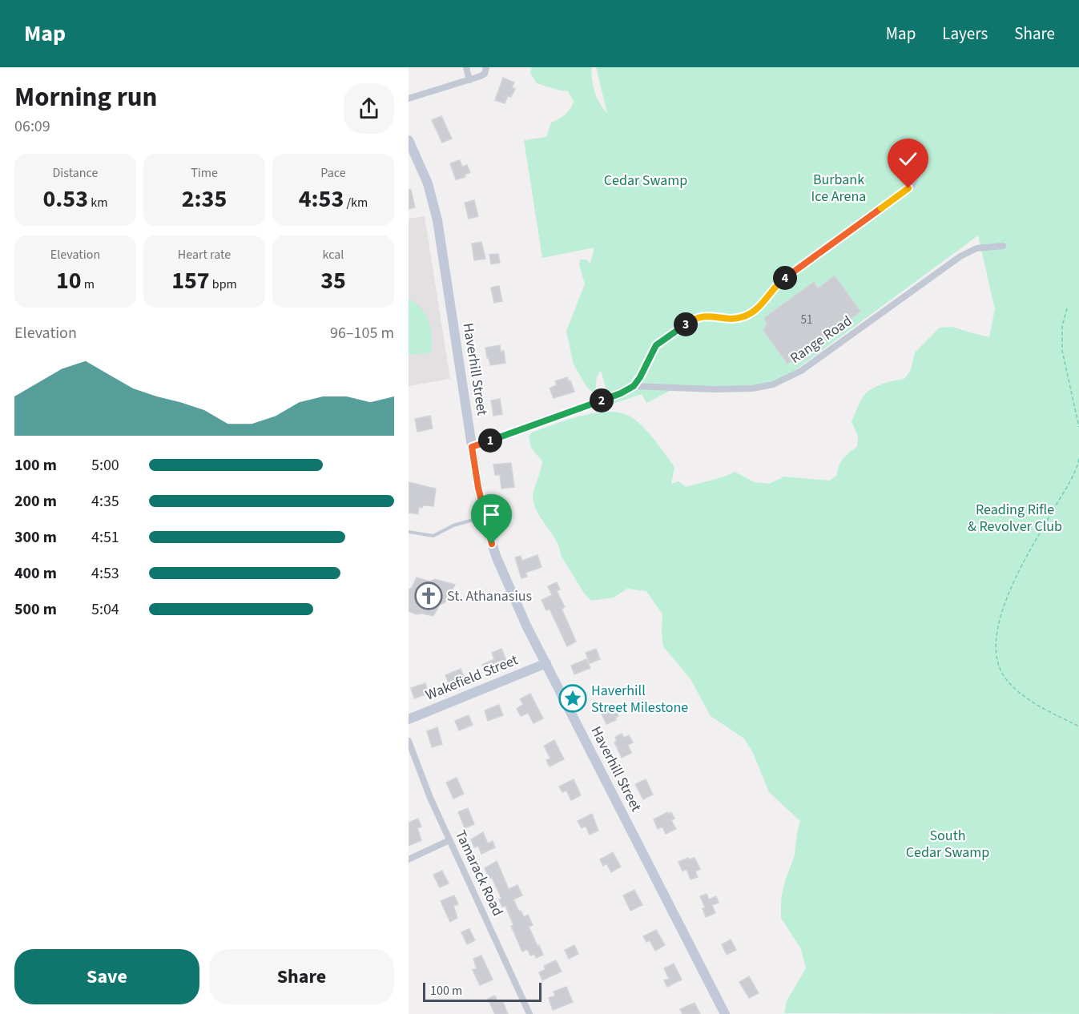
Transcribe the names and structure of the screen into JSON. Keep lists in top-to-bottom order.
{
  "streets": {
    "street": [
      "Range Road",
      "Haverhill Street",
      "Wakefield Street",
      "Tamarack Road"
    ]
  },
  "crossings": [
    ["Haverhill Street", "Wakefield Street"]
  ],
  "parks": [
    "Burbank Ice Arena",
    "Cedar Swamp",
    "Reading Rifle & Revolver Club",
    "South Cedar Swamp"
  ],
  "places": {
    "church": ["St. Athanasius"],
    "place": ["Haverhill Street Milestone"]
  },
  "house_numbers": ["51"],
  "scale_bar": "100 m",
  "page": {
    "header": "Map",
    "nav": ["Map", "Layers", "Share"],
    "heading": ["Morning run", "06:09"],
    "stats": [
      ["Distance", "0.53 km"],
      ["Time", "2:35"],
      ["Pace", "4:53 /km"],
      ["Elevation", "10 m"],
      ["Heart rate", "157 bpm"],
      ["kcal", "35"]
    ],
    "pins": [
      "4",
      "3",
      "2",
      "1"
    ],
    "chart": ["Elevation", "96–105 m"],
    "list": [
      {
        "name": "100 m",
        "note": "5:00"
      },
      {
        "name": "200 m",
        "note": "4:35"
      },
      {
        "name": "300 m",
        "note": "4:51"
      },
      {
        "name": "400 m",
        "note": "4:53"
      },
      {
        "name": "500 m",
        "note": "5:04"
      }
    ],
    "buttons": ["Save", "Share"],
    "scale": "100 m"
  }
}
